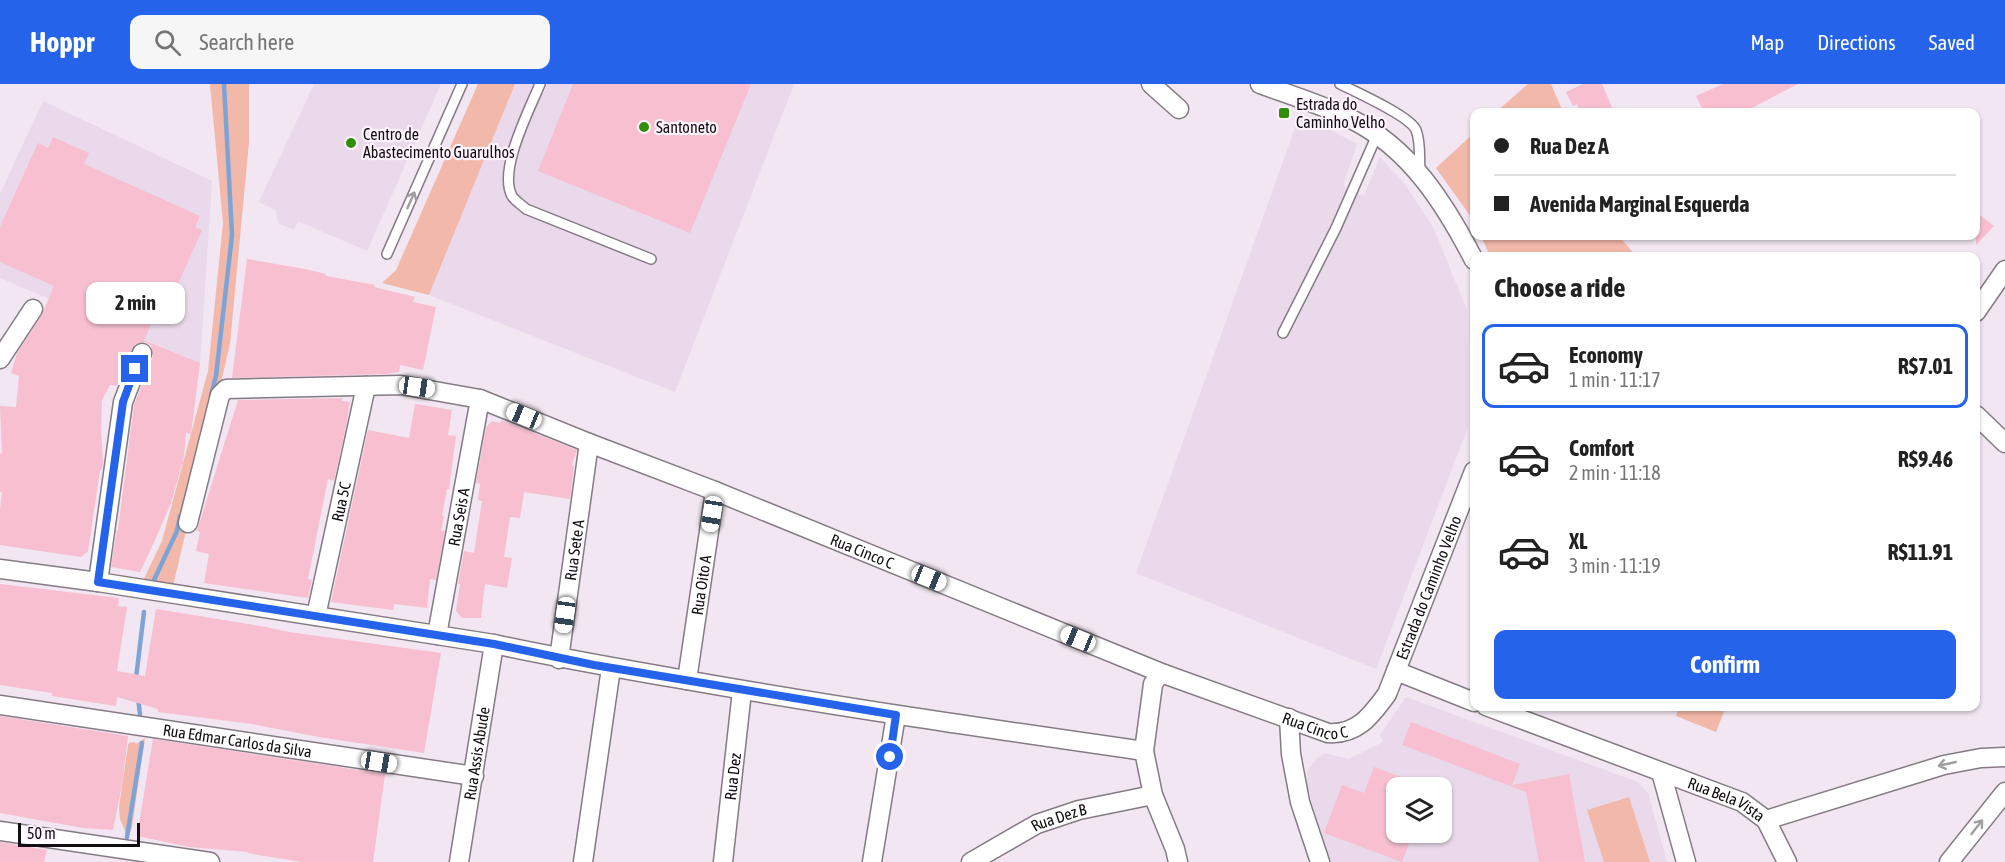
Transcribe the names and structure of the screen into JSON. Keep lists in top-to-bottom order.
{
  "streets": {
    "street": [
      "Rua 5C",
      "Rua Seis A",
      "Rua Sete A",
      "Rua Cinco C",
      "Rua Oito A",
      "Estrada do Caminho Velho",
      "Rua Edmar Carlos da Silva",
      "Rua Assis Abude",
      "Rua Dez",
      "Rua Bela Vista",
      "Rua Dez B"
    ]
  },
  "crossings": [
    ["Rua 5C", "Rua Cinco C"],
    ["Rua Seis A", "Rua Cinco C"],
    ["Rua Sete A", "Rua Cinco C"],
    ["Rua Cinco C", "Rua Oito A"],
    ["Rua Cinco C", "Estrada do Caminho Velho"],
    ["Rua Edmar Carlos da Silva", "Rua Assis Abude"]
  ],
  "one_way": ["Rua Bela Vista"],
  "places": {
    "transit": ["Estrada do Caminho Velho"],
    "other": ["Santoneto", "Centro de Abastecimento Guarulhos"]
  },
  "scale_bar": "50 m",
  "page": {
    "header": "Hoppr",
    "search": "Search here",
    "nav": ["Map", "Directions", "Saved"],
    "banner": ["Rua Dez A", "Avenida Marginal Esquerda"],
    "heading": "Choose a ride",
    "bubble": "2 min",
    "list": [
      {
        "name": "Economy",
        "note": "1 min · 11:17",
        "value": "R$7.01"
      },
      {
        "name": "Comfort",
        "note": "2 min · 11:18",
        "value": "R$9.46"
      },
      {
        "name": "XL",
        "note": "3 min · 11:19",
        "value": "R$11.91"
      }
    ],
    "buttons": "Confirm",
    "scale": "50 m"
  }
}
